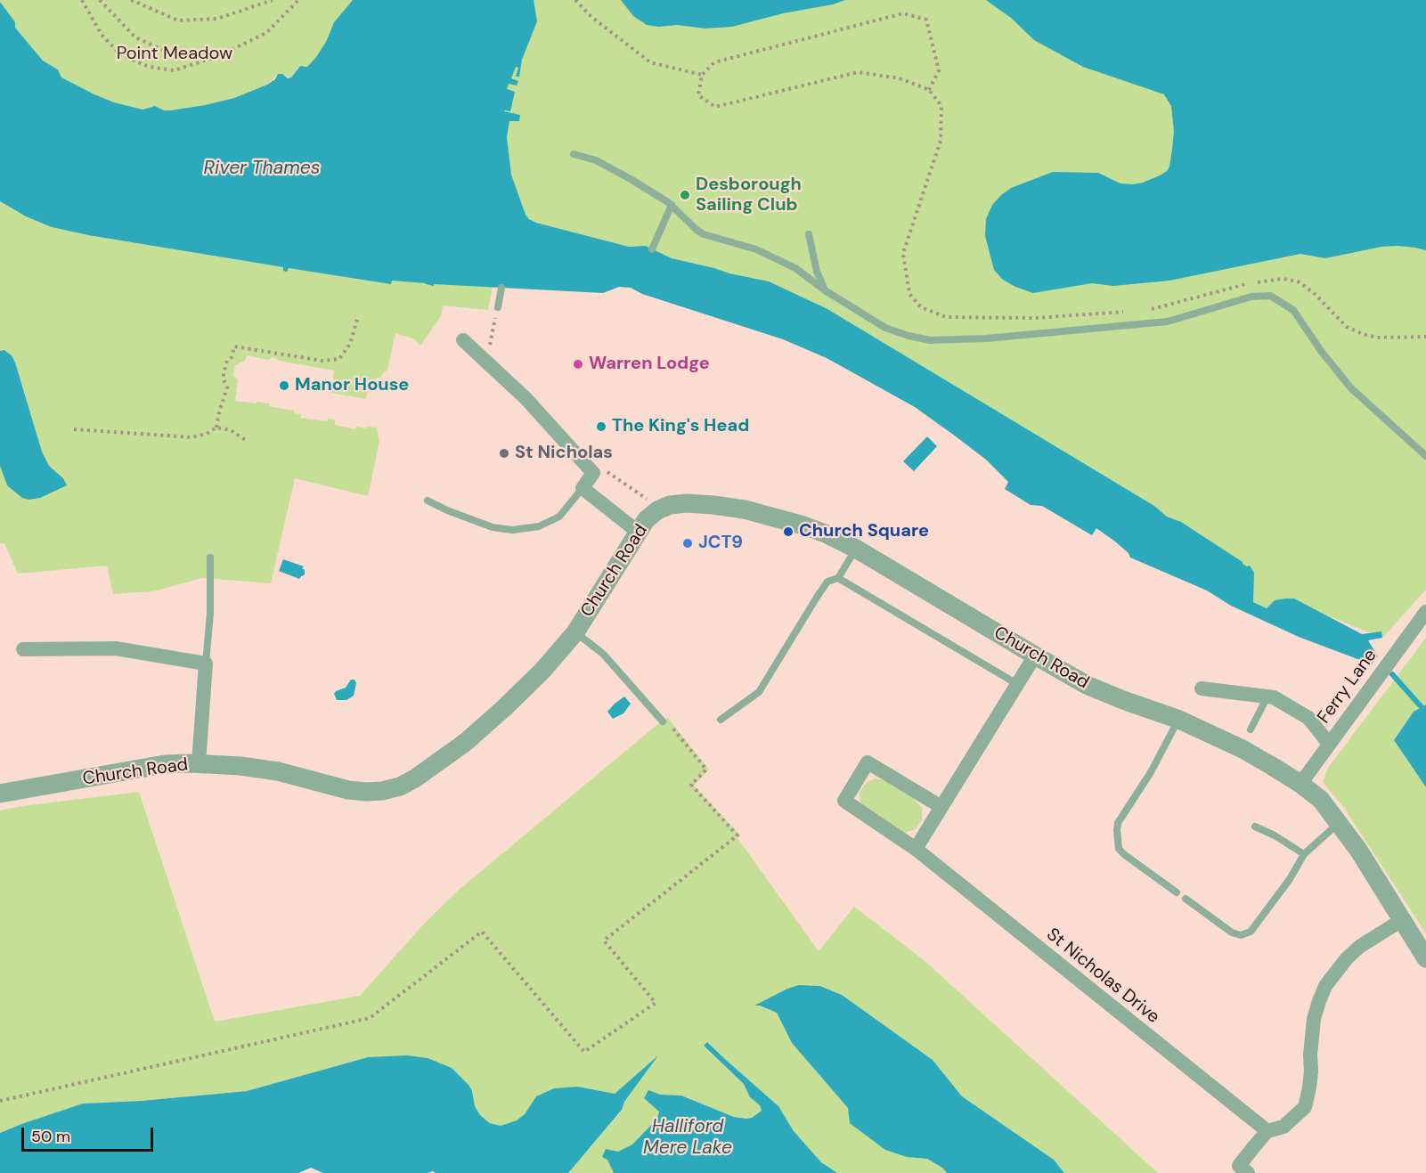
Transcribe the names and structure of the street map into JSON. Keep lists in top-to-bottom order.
{
  "streets": {
    "street": ["Church Road", "Ferry Lane", "St Nicholas Drive"]
  },
  "crossings": [
    ["Church Road", "Ferry Lane"]
  ],
  "water": ["River Thames", "Halliford Mere Lake"],
  "parks": ["Point Meadow"],
  "places": [
    "Desborough Sailing Club",
    "Warren Lodge",
    "Manor House",
    "The King's Head",
    "St Nicholas",
    "Church Square",
    "JCT9"
  ],
  "scale_bar": "50 m"
}
